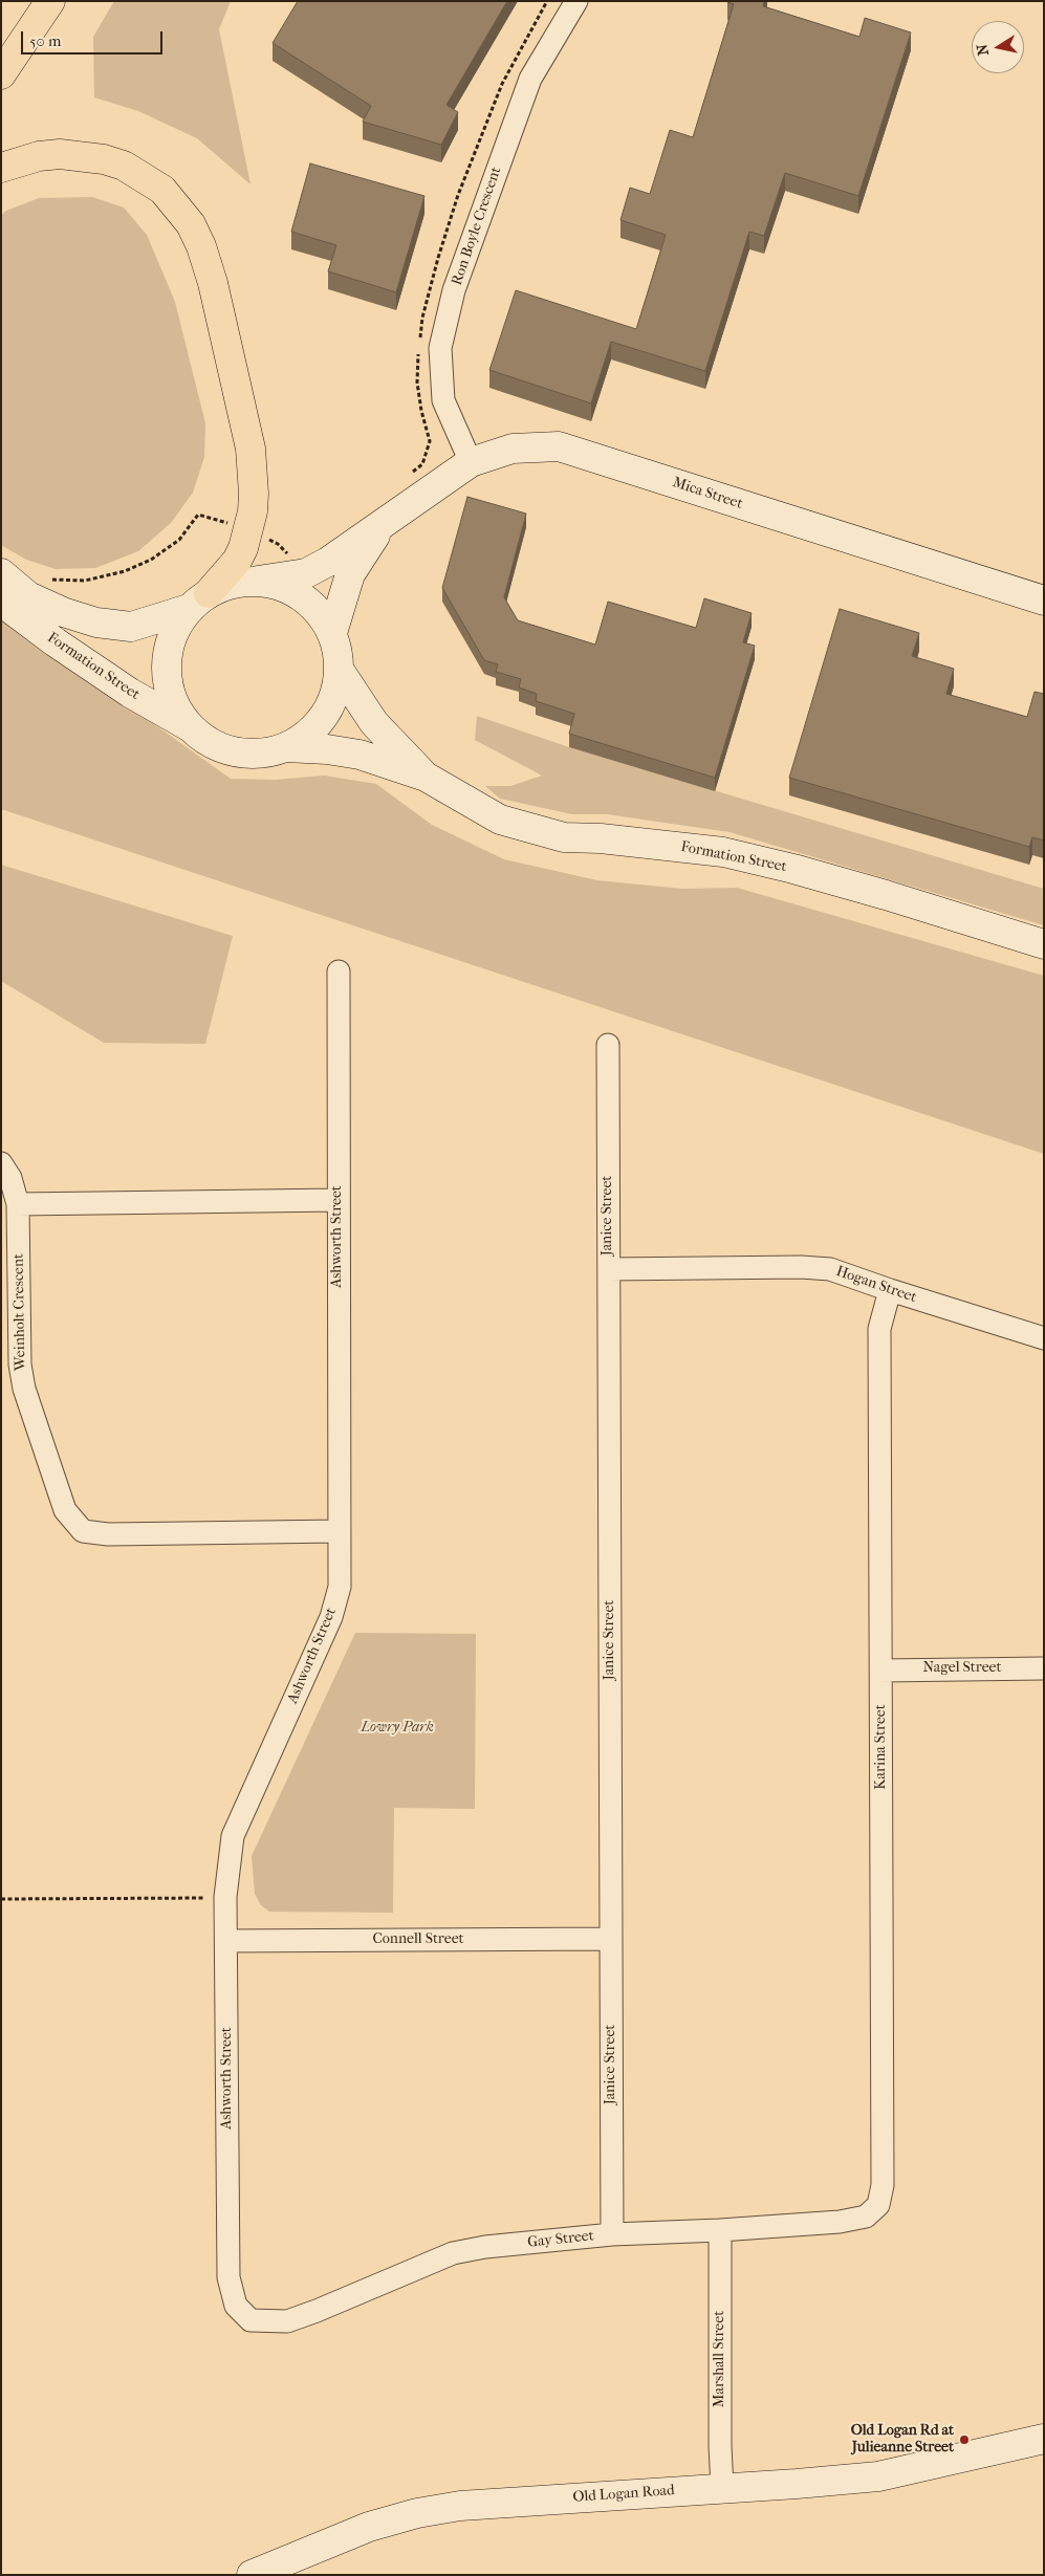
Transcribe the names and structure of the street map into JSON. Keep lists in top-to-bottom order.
{
  "streets": {
    "main road": ["Mica Street", "Formation Street", "Old Logan Road"],
    "street": [
      "Ron Boyle Crescent",
      "Janice Street",
      "Ashworth Street",
      "Hogan Street",
      "Weinholt Crescent",
      "Nagel Street",
      "Karina Street",
      "Connell Street",
      "Gay Street",
      "Marshall Street"
    ]
  },
  "crossings": [
    ["Ron Boyle Crescent", "Mica Street"],
    ["Mica Street", "Formation Street"],
    ["Janice Street", "Hogan Street"],
    ["Janice Street", "Connell Street"],
    ["Janice Street", "Gay Street"],
    ["Ashworth Street", "Weinholt Crescent"],
    ["Ashworth Street", "Connell Street"],
    ["Ashworth Street", "Gay Street"],
    ["Hogan Street", "Karina Street"],
    ["Nagel Street", "Karina Street"],
    ["Karina Street", "Gay Street"],
    ["Gay Street", "Marshall Street"],
    ["Marshall Street", "Old Logan Road"]
  ],
  "parks": ["Lowry Park"],
  "places": ["Old Logan Rd at Julieanne Street"],
  "scale_bar": "50 m",
  "north": "left"
}
